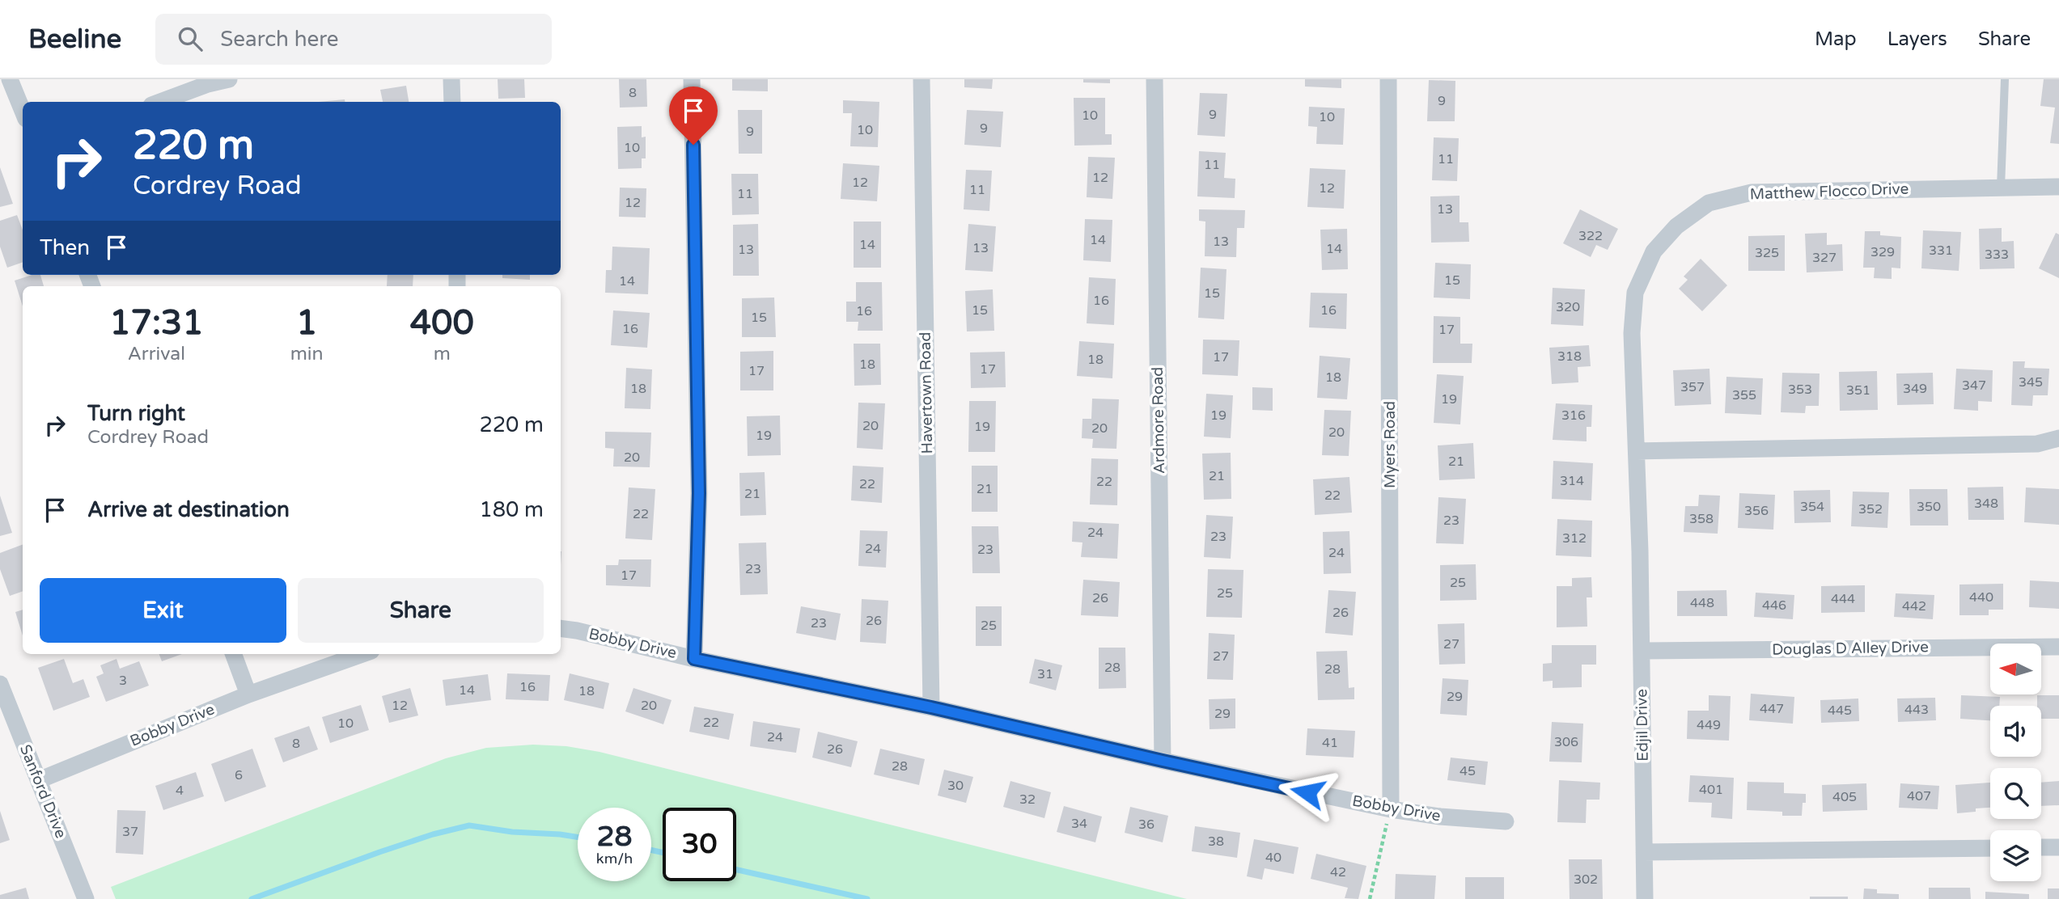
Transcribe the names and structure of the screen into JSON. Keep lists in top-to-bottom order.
{
  "streets": {
    "street": [
      "Matthew Flocco Drive",
      "Havertown Road",
      "Ardmore Road",
      "Myers Road",
      "Bobby Drive",
      "Douglas D Alley Drive",
      "Edjil Drive",
      "Sanford Drive"
    ]
  },
  "crossings": [
    ["Matthew Flocco Drive", "Edjil Drive"],
    ["Havertown Road", "Bobby Drive"],
    ["Ardmore Road", "Bobby Drive"],
    ["Myers Road", "Bobby Drive"],
    ["Bobby Drive", "Sanford Drive"],
    ["Douglas D Alley Drive", "Edjil Drive"]
  ],
  "house_numbers": [
    "8",
    "9",
    "9",
    "10",
    "10",
    "9",
    "10",
    "9",
    "10",
    "11",
    "11",
    "12",
    "12",
    "12",
    "11",
    "11",
    "12",
    "13",
    "322",
    "14",
    "13",
    "14",
    "13",
    "14",
    "13",
    "331",
    "329",
    "325",
    "333",
    "327",
    "15",
    "14",
    "15",
    "16",
    "320",
    "15",
    "16",
    "16",
    "15",
    "16",
    "17",
    "318",
    "17",
    "18",
    "18",
    "17",
    "17",
    "18",
    "345",
    "347",
    "357",
    "18",
    "349",
    "353",
    "351",
    "355",
    "19",
    "19",
    "316",
    "20",
    "19",
    "20",
    "20",
    "19",
    "20",
    "21",
    "21",
    "314",
    "22",
    "22",
    "21",
    "21",
    "22",
    "348",
    "354",
    "350",
    "352",
    "356",
    "22",
    "358",
    "23",
    "24",
    "23",
    "312",
    "24",
    "23",
    "24",
    "23",
    "17",
    "25",
    "25",
    "440",
    "26",
    "444",
    "448",
    "446",
    "442",
    "26",
    "26",
    "23",
    "25",
    "27",
    "27",
    "28",
    "28",
    "31",
    "3",
    "16",
    "14",
    "18",
    "29",
    "12",
    "20",
    "447",
    "443",
    "445",
    "29",
    "22",
    "10",
    "449",
    "24",
    "306",
    "41",
    "8",
    "26",
    "28",
    "45",
    "6",
    "30",
    "401",
    "4",
    "407",
    "405",
    "32",
    "34",
    "36",
    "37",
    "38",
    "40",
    "42",
    "302"
  ],
  "north": "left",
  "page": {
    "header": "Beeline",
    "search": "Search here",
    "nav": ["Map", "Layers", "Share"],
    "turn": ["220 m", "Cordrey Road"],
    "then": "Then",
    "eta": [
      "17:31",
      "Arrival",
      "1",
      "min",
      "400",
      "m"
    ],
    "list": [
      {
        "name": "Turn right",
        "note": "Cordrey Road",
        "value": "220 m"
      },
      {
        "name": "Arrive at destination",
        "value": "180 m"
      }
    ],
    "buttons": ["Exit", "Share"],
    "speed": "28 km/h",
    "limit": "30"
  }
}
